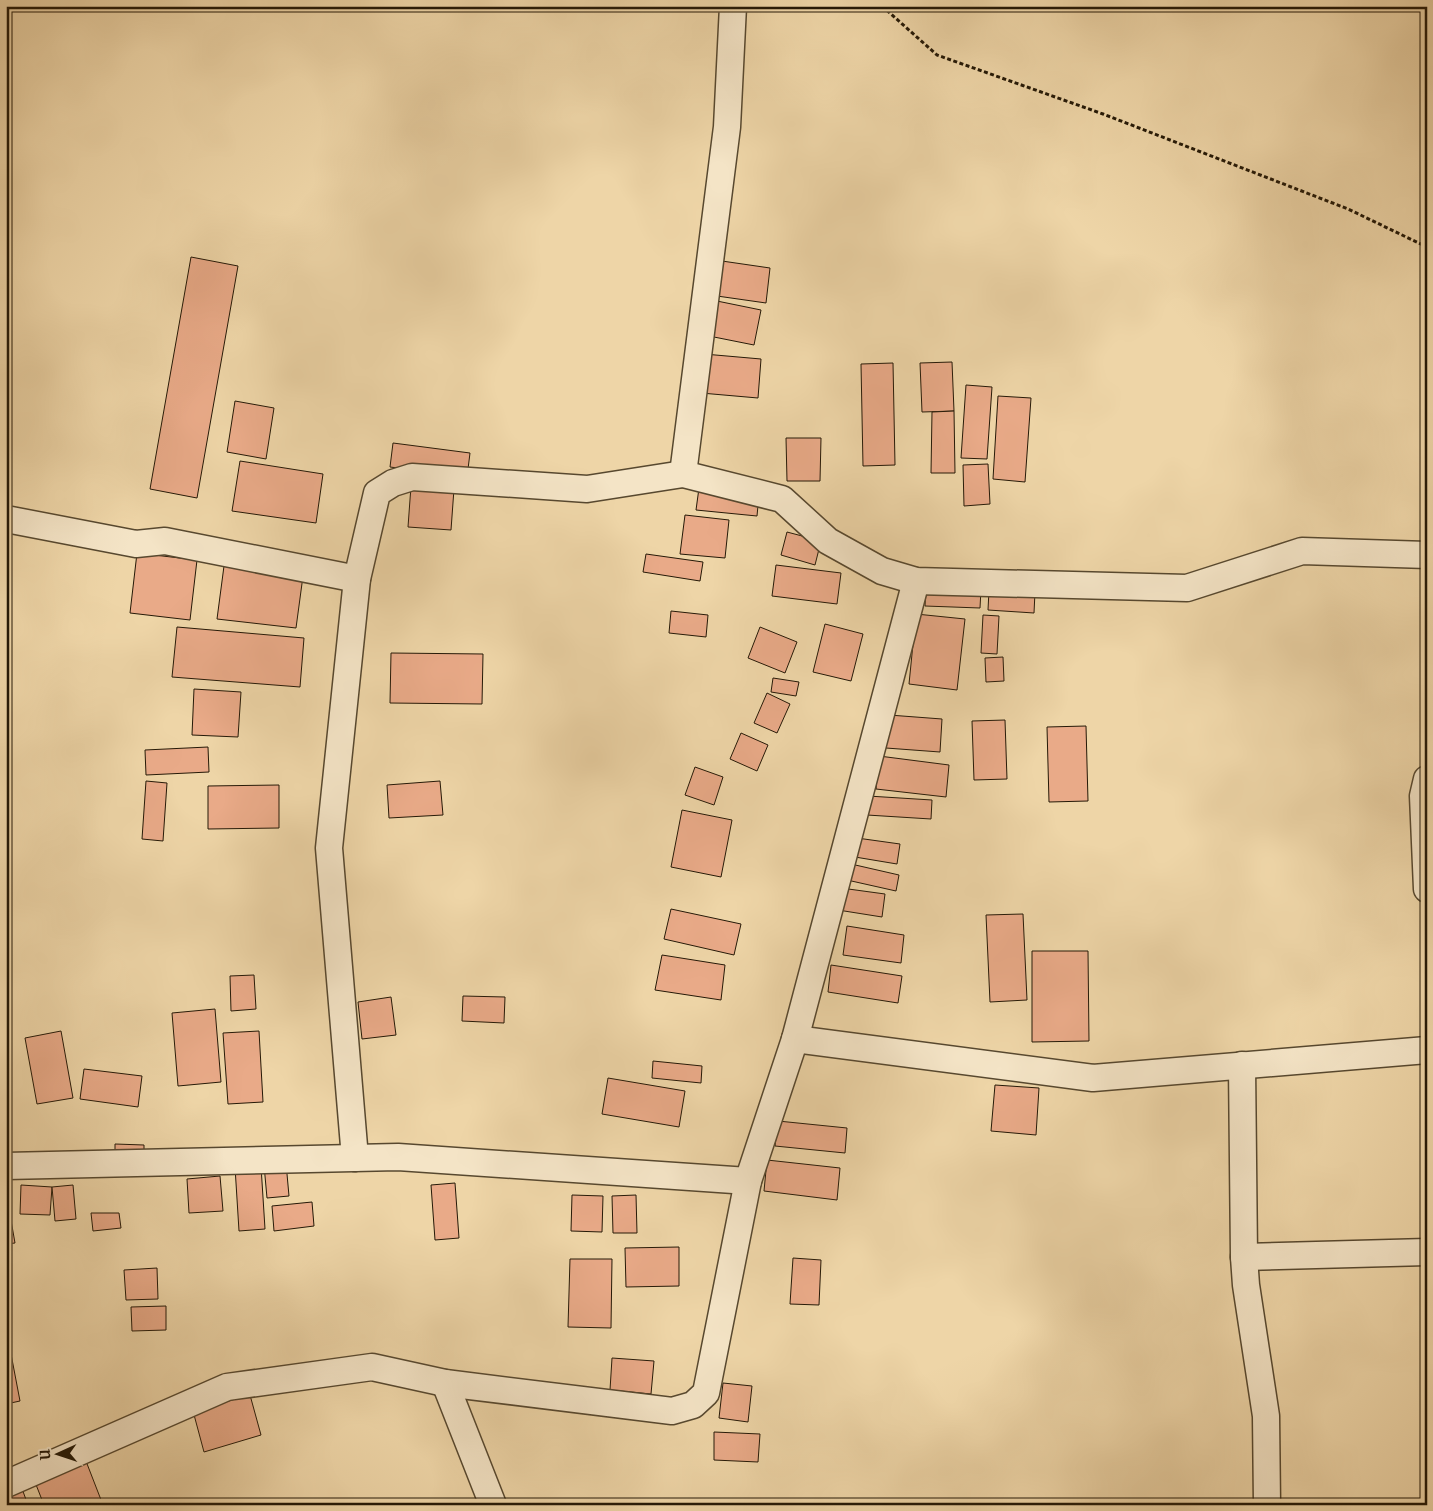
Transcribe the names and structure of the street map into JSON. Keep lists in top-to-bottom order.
{
  "north": "left"
}
